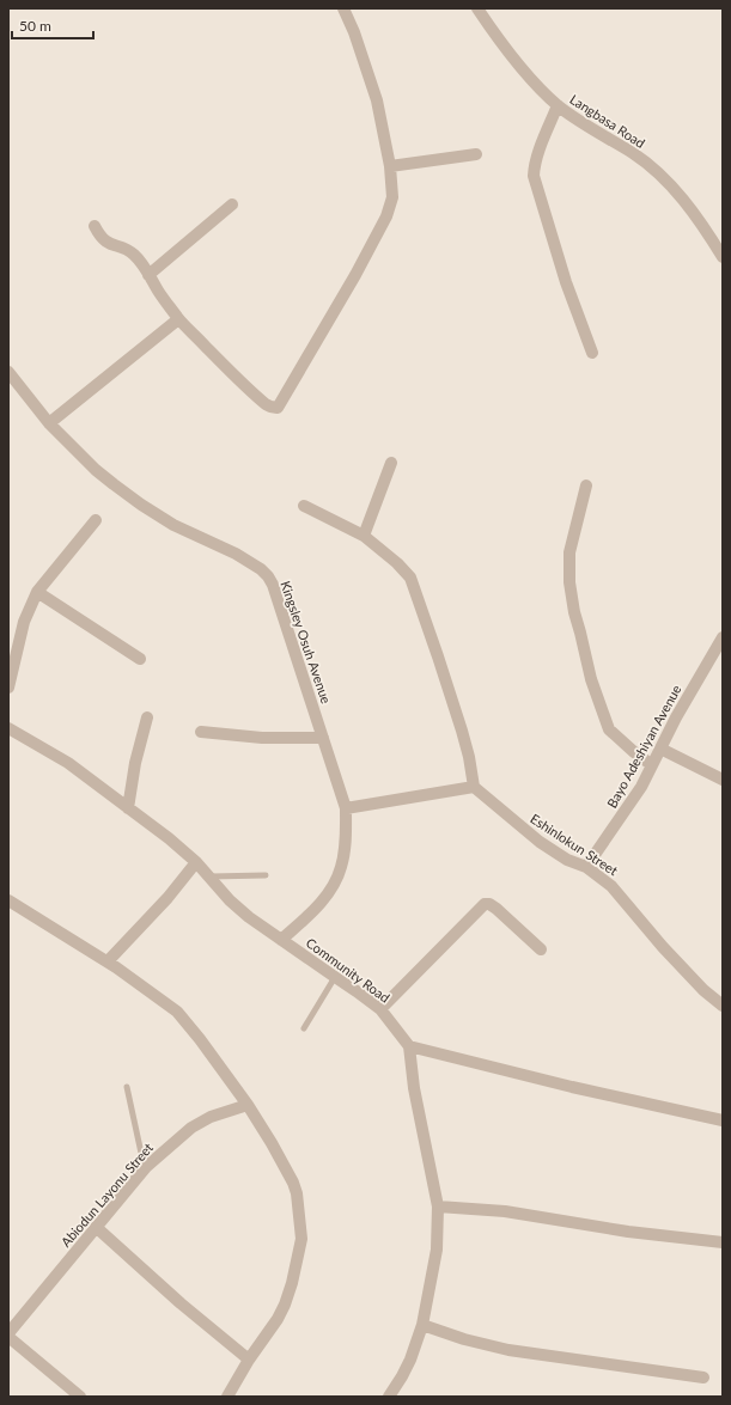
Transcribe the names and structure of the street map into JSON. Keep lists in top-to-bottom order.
{
  "streets": {
    "street": [
      "Langbasa Road",
      "Kingsley Osuh Avenue",
      "Bayo Adeshiyan Avenue",
      "Eshinlokun Street",
      "Community Road",
      "Abiodun Layonu Street"
    ]
  },
  "crossings": [
    ["Kingsley Osuh Avenue", "Community Road"],
    ["Bayo Adeshiyan Avenue", "Eshinlokun Street"]
  ],
  "scale_bar": "50 m"
}
